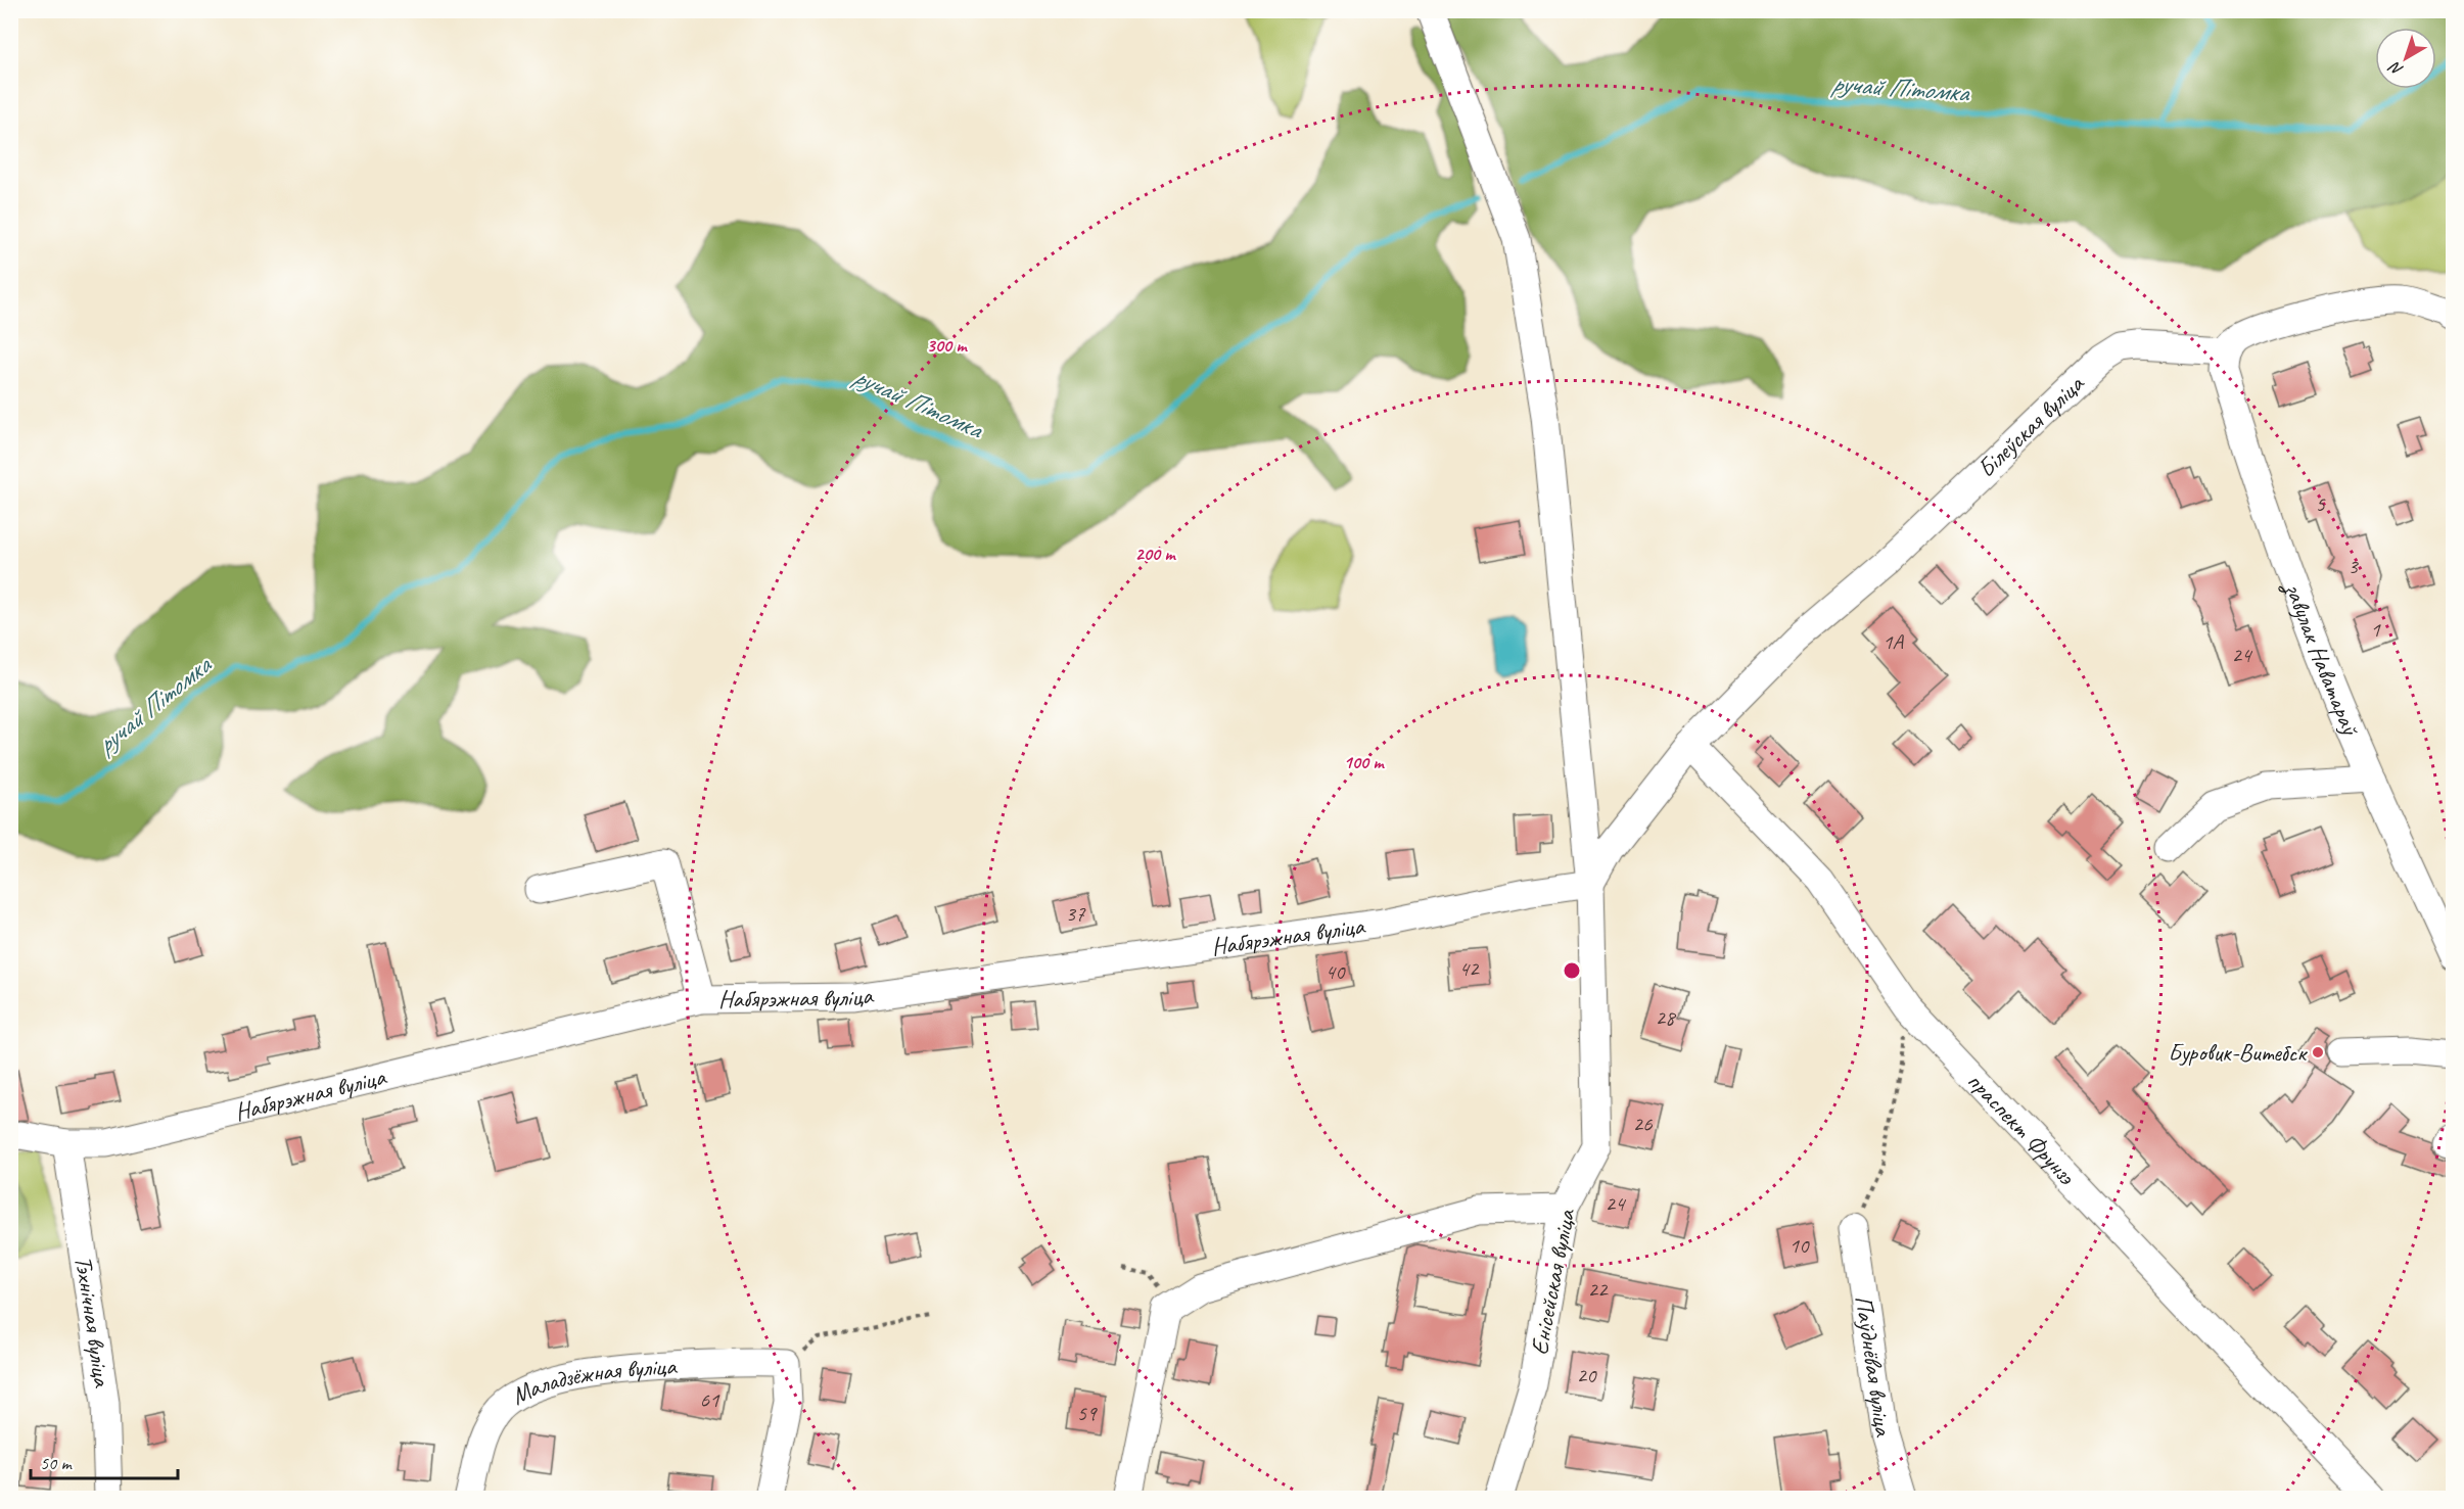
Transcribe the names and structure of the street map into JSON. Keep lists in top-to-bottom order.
{
  "streets": {
    "street": [
      "Білеўская вуліца",
      "завулак Наватараў",
      "Набярэжная вуліца",
      "праспект Фрунзэ",
      "Енісейская вуліца",
      "Тэхнічная вуліца",
      "Паўднёвая вуліца",
      "Маладзёжная вуліца"
    ]
  },
  "crossings": [
    ["Білеўская вуліца", "завулак Наватараў"],
    ["Білеўская вуліца", "Набярэжная вуліца"],
    ["Білеўская вуліца", "праспект Фрунзэ"],
    ["Білеўская вуліца", "Енісейская вуліца"],
    ["Набярэжная вуліца", "Енісейская вуліца"],
    ["Набярэжная вуліца", "Тэхнічная вуліца"]
  ],
  "water": ["ручай Пітомка"],
  "places": ["Буровик-Витебск"],
  "house_numbers": [
    "5",
    "3",
    "1",
    "1А",
    "24",
    "37",
    "42",
    "40",
    "28",
    "26",
    "24",
    "10",
    "22",
    "20",
    "61",
    "59"
  ],
  "scale_bar": "50 m",
  "north": "bottom left",
  "rings": ["300 m", "200 m", "100 m"]
}
